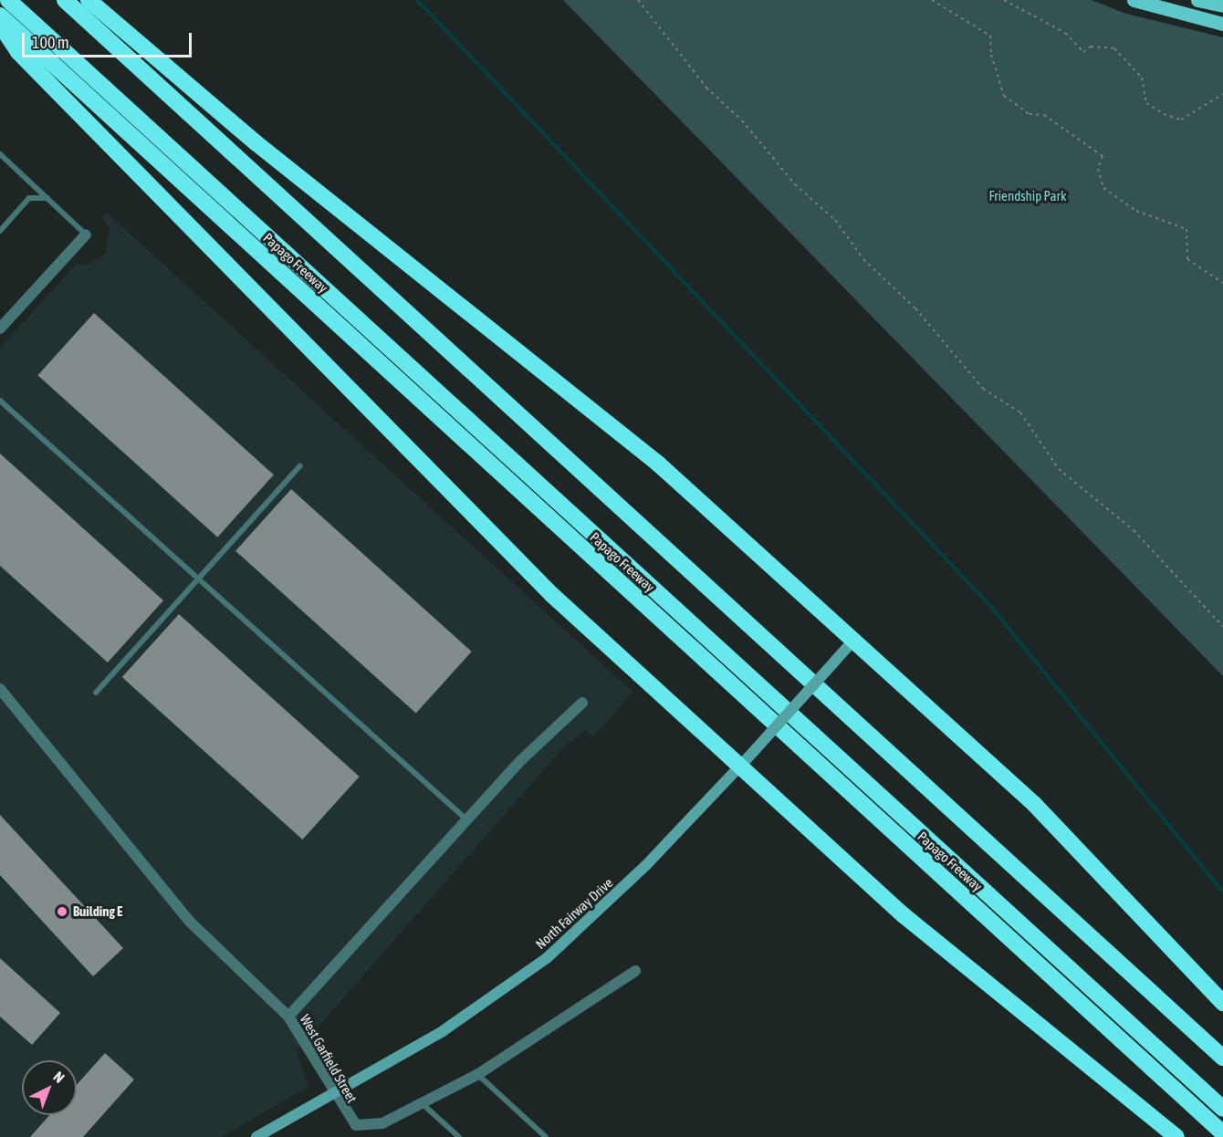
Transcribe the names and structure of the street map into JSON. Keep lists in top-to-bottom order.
{
  "streets": {
    "highway": ["Papago Freeway"],
    "street": ["North Fairway Drive", "West Garfield Street"]
  },
  "crossings": [
    ["North Fairway Drive", "West Garfield Street"]
  ],
  "parks": ["Friendship Park"],
  "places": ["Building E"],
  "scale_bar": "100 m",
  "north": "top right"
}
